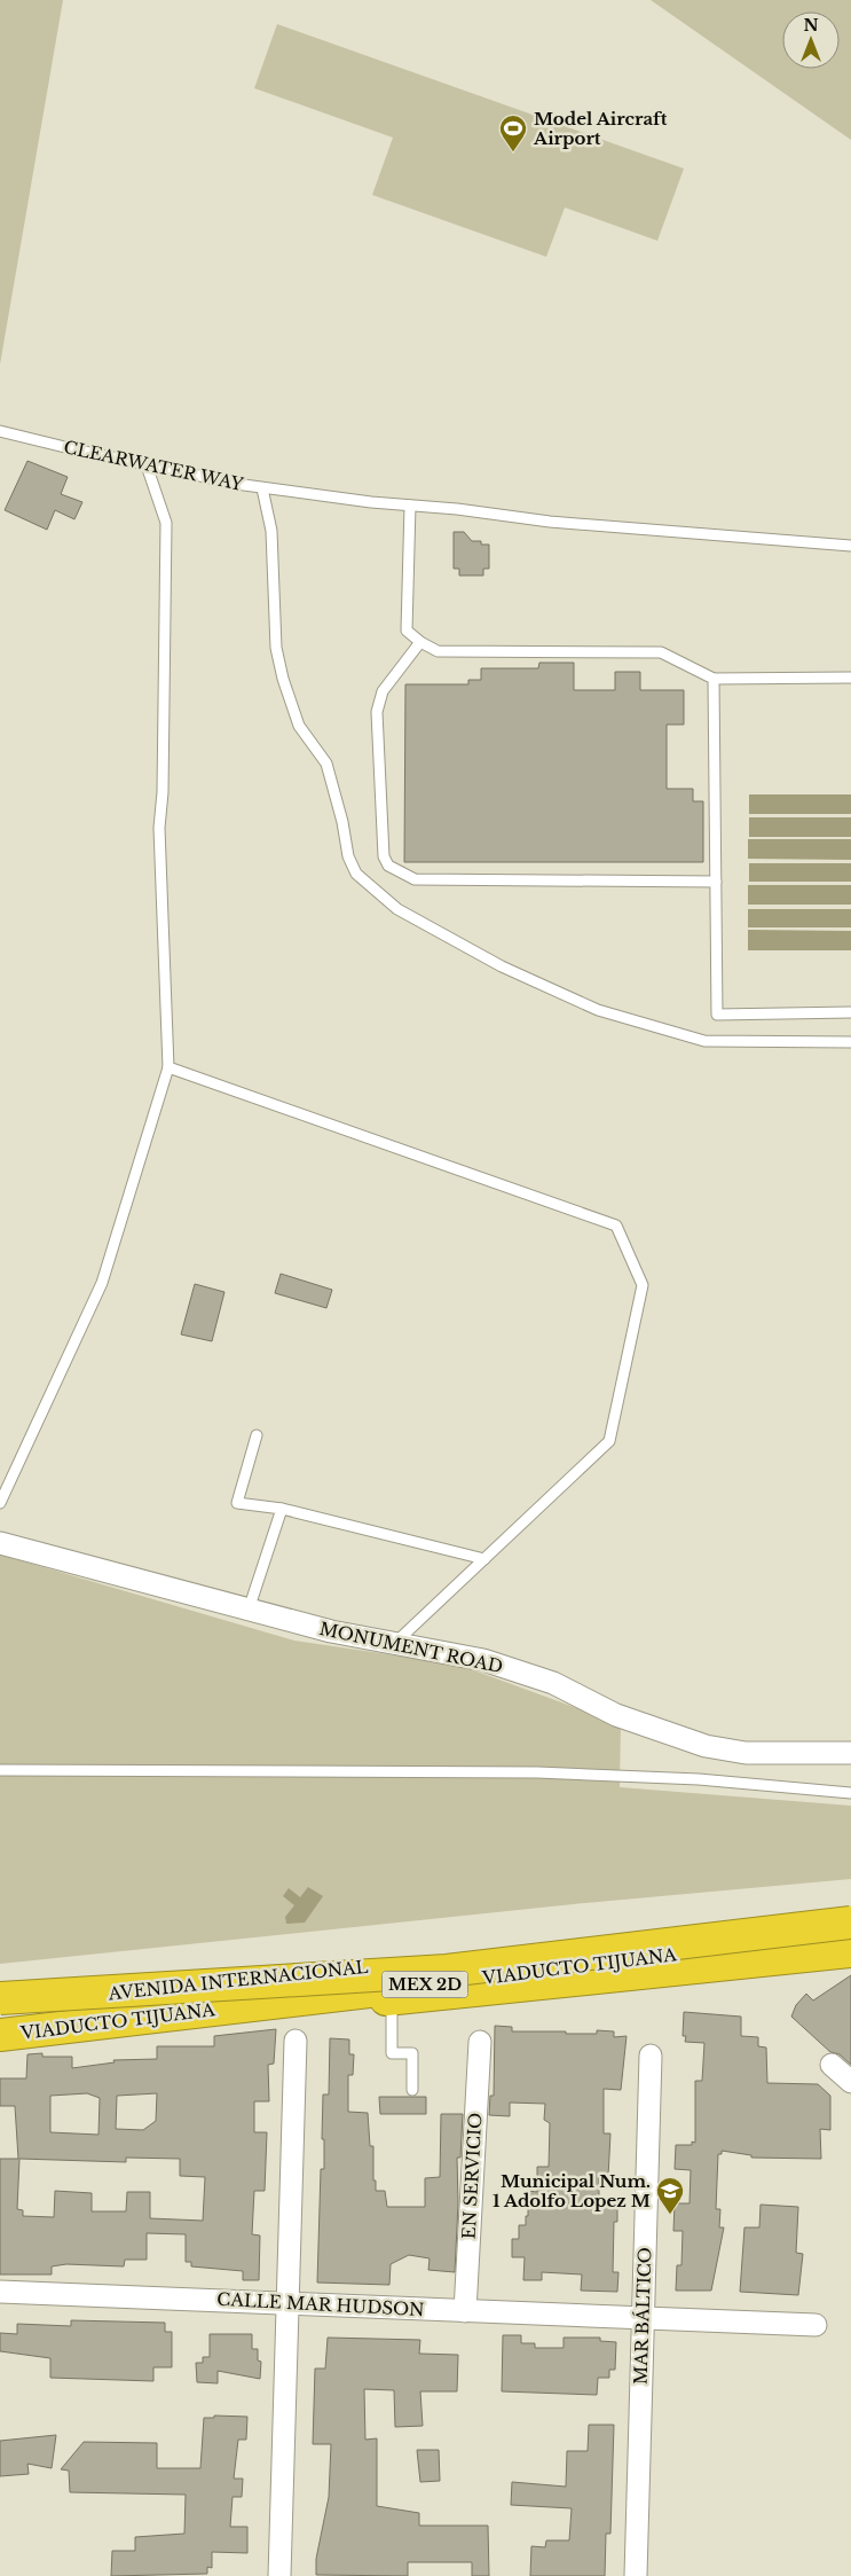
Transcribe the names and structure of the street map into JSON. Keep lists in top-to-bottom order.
{
  "streets": {
    "highway": ["VIADUCTO TIJUANA", "AVENIDA INTERNACIONAL", "MEX 2D"],
    "street": [
      "MONUMENT ROAD",
      "EN SERVICIO",
      "CALLE MAR HUDSON",
      "MAR BÁLTICO"
    ],
    "lane": ["CLEARWATER WAY"]
  },
  "crossings": [
    ["VIADUCTO TIJUANA", "AVENIDA INTERNACIONAL"],
    ["EN SERVICIO", "CALLE MAR HUDSON"],
    ["CALLE MAR HUDSON", "MAR BÁLTICO"]
  ],
  "places": {
    "sports": ["Model Aircraft Airport"],
    "school or university": ["Municipal Num. 1 Adolfo Lopez M"]
  },
  "north": "top"
}
